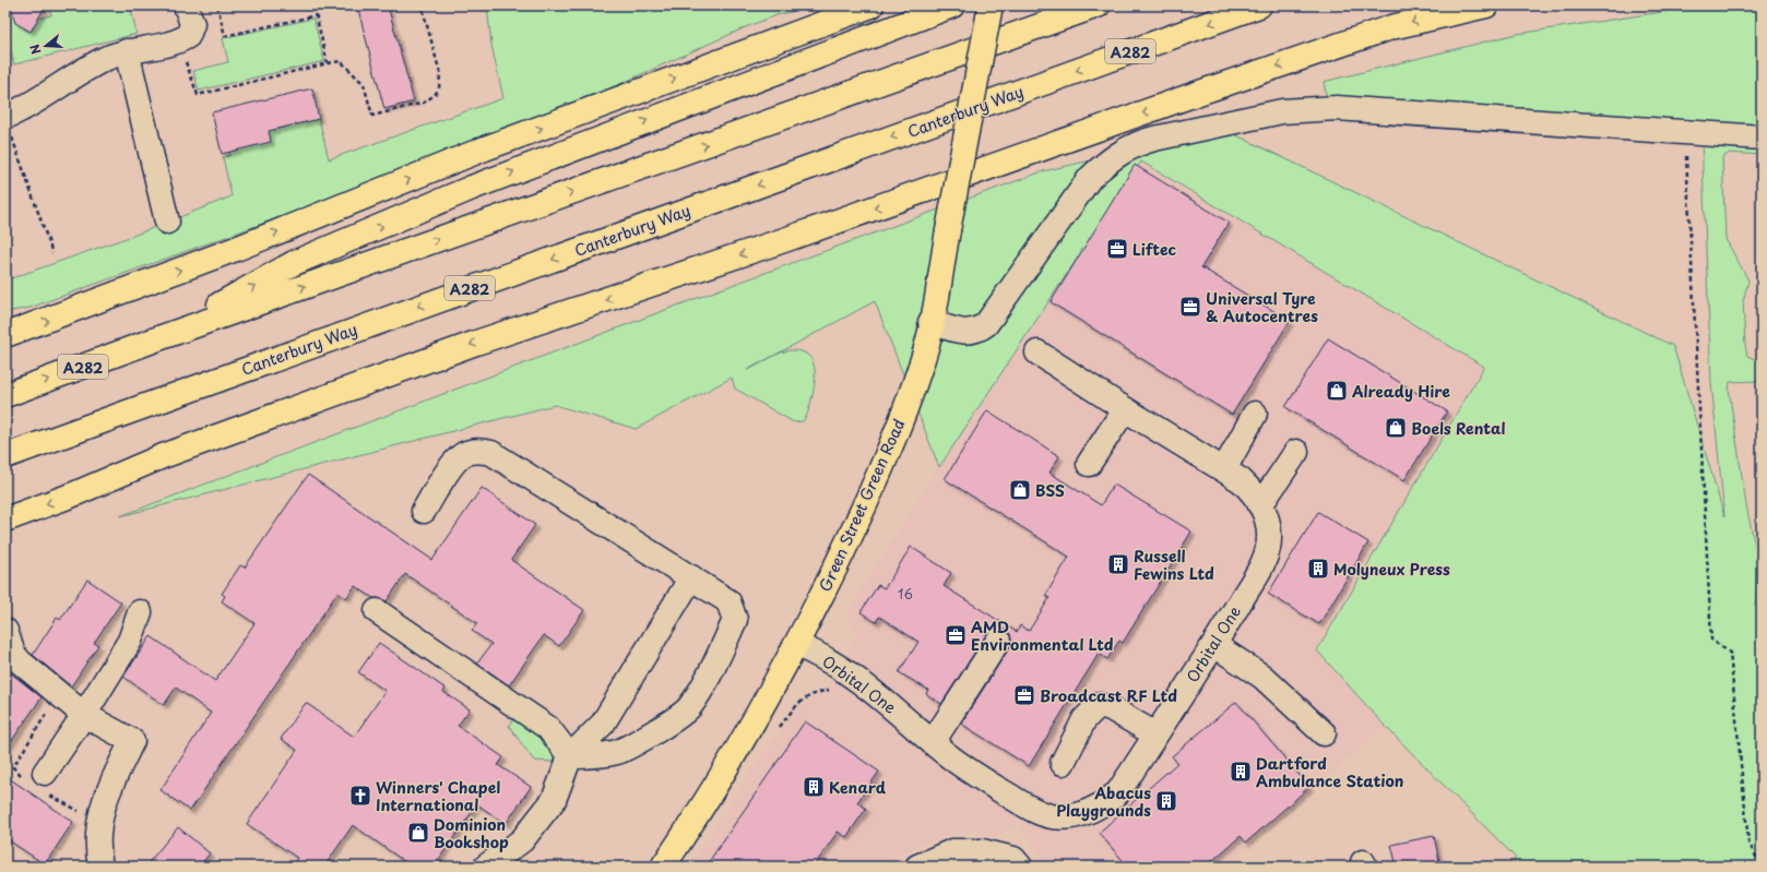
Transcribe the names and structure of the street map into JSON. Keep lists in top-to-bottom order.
{
  "streets": {
    "main road": ["A282", "Canterbury Way", "Green Street Green Road"],
    "street": ["Orbital One"]
  },
  "crossings": [
    ["Green Street Green Road", "Orbital One"]
  ],
  "places": {
    "office": [
      "Liftec",
      "Universal Tyre & Autocentres",
      "AMD Environmental Ltd",
      "Broadcast RF Ltd"
    ],
    "shop": [
      "Already Hire",
      "Boels Rental",
      "BSS",
      "Dominion Bookshop"
    ],
    "building": [
      "Russell Fewins Ltd",
      "Molyneux Press",
      "Dartford Ambulance Station",
      "Kenard",
      "Abacus Playgrounds"
    ],
    "church": ["Winners' Chapel International"]
  },
  "house_numbers": ["16"],
  "north": "left"
}
